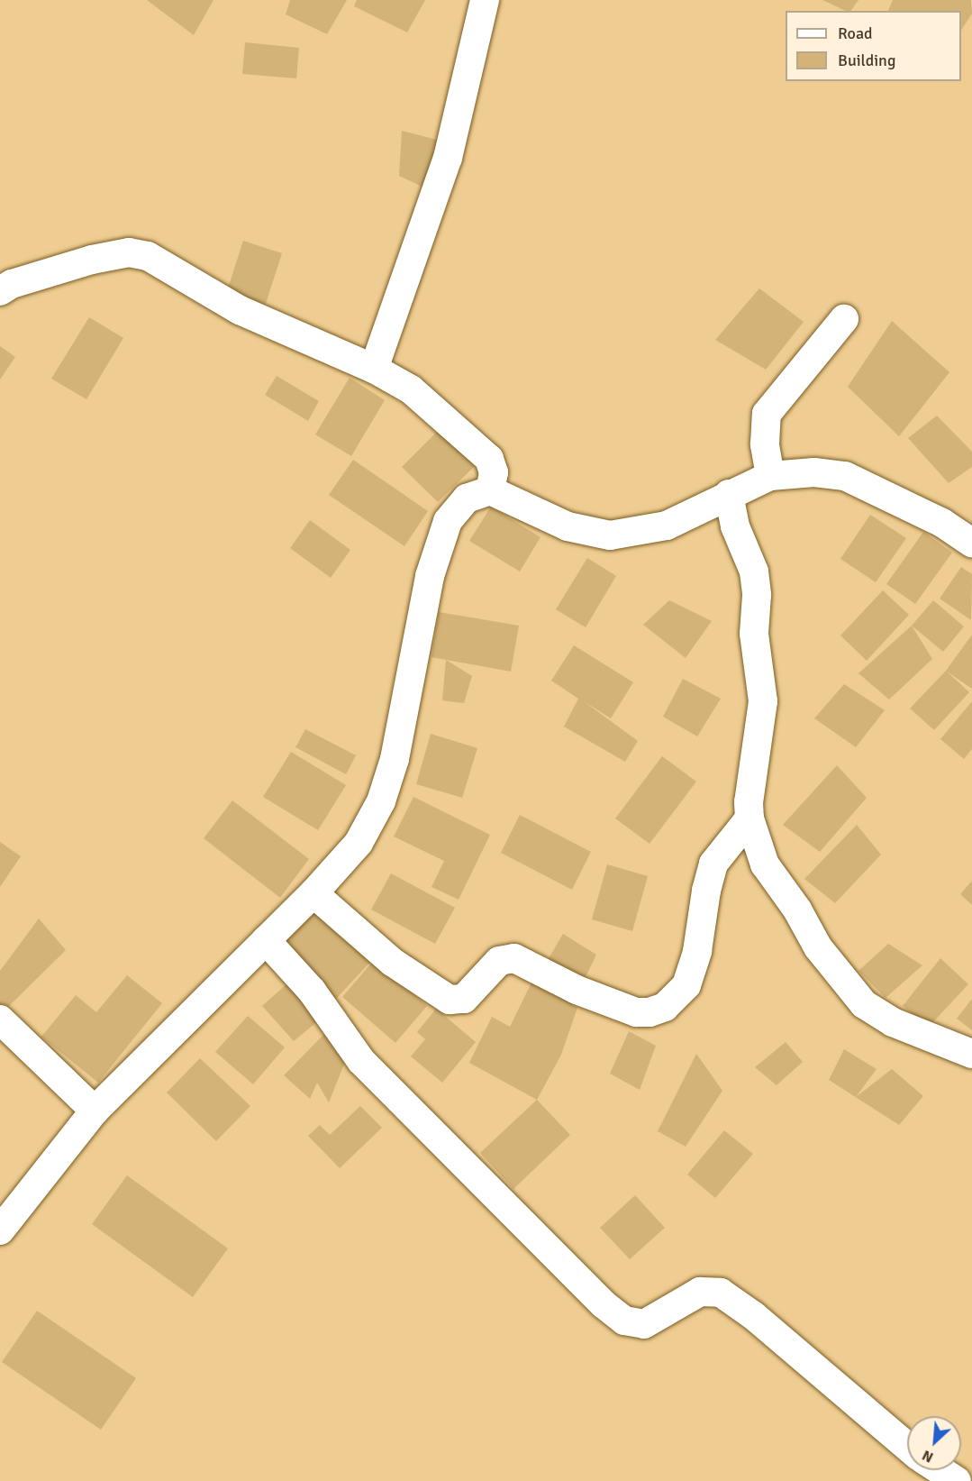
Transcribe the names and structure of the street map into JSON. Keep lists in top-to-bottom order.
{
  "legend": ["Road", "Building"],
  "north": "bottom left"
}
